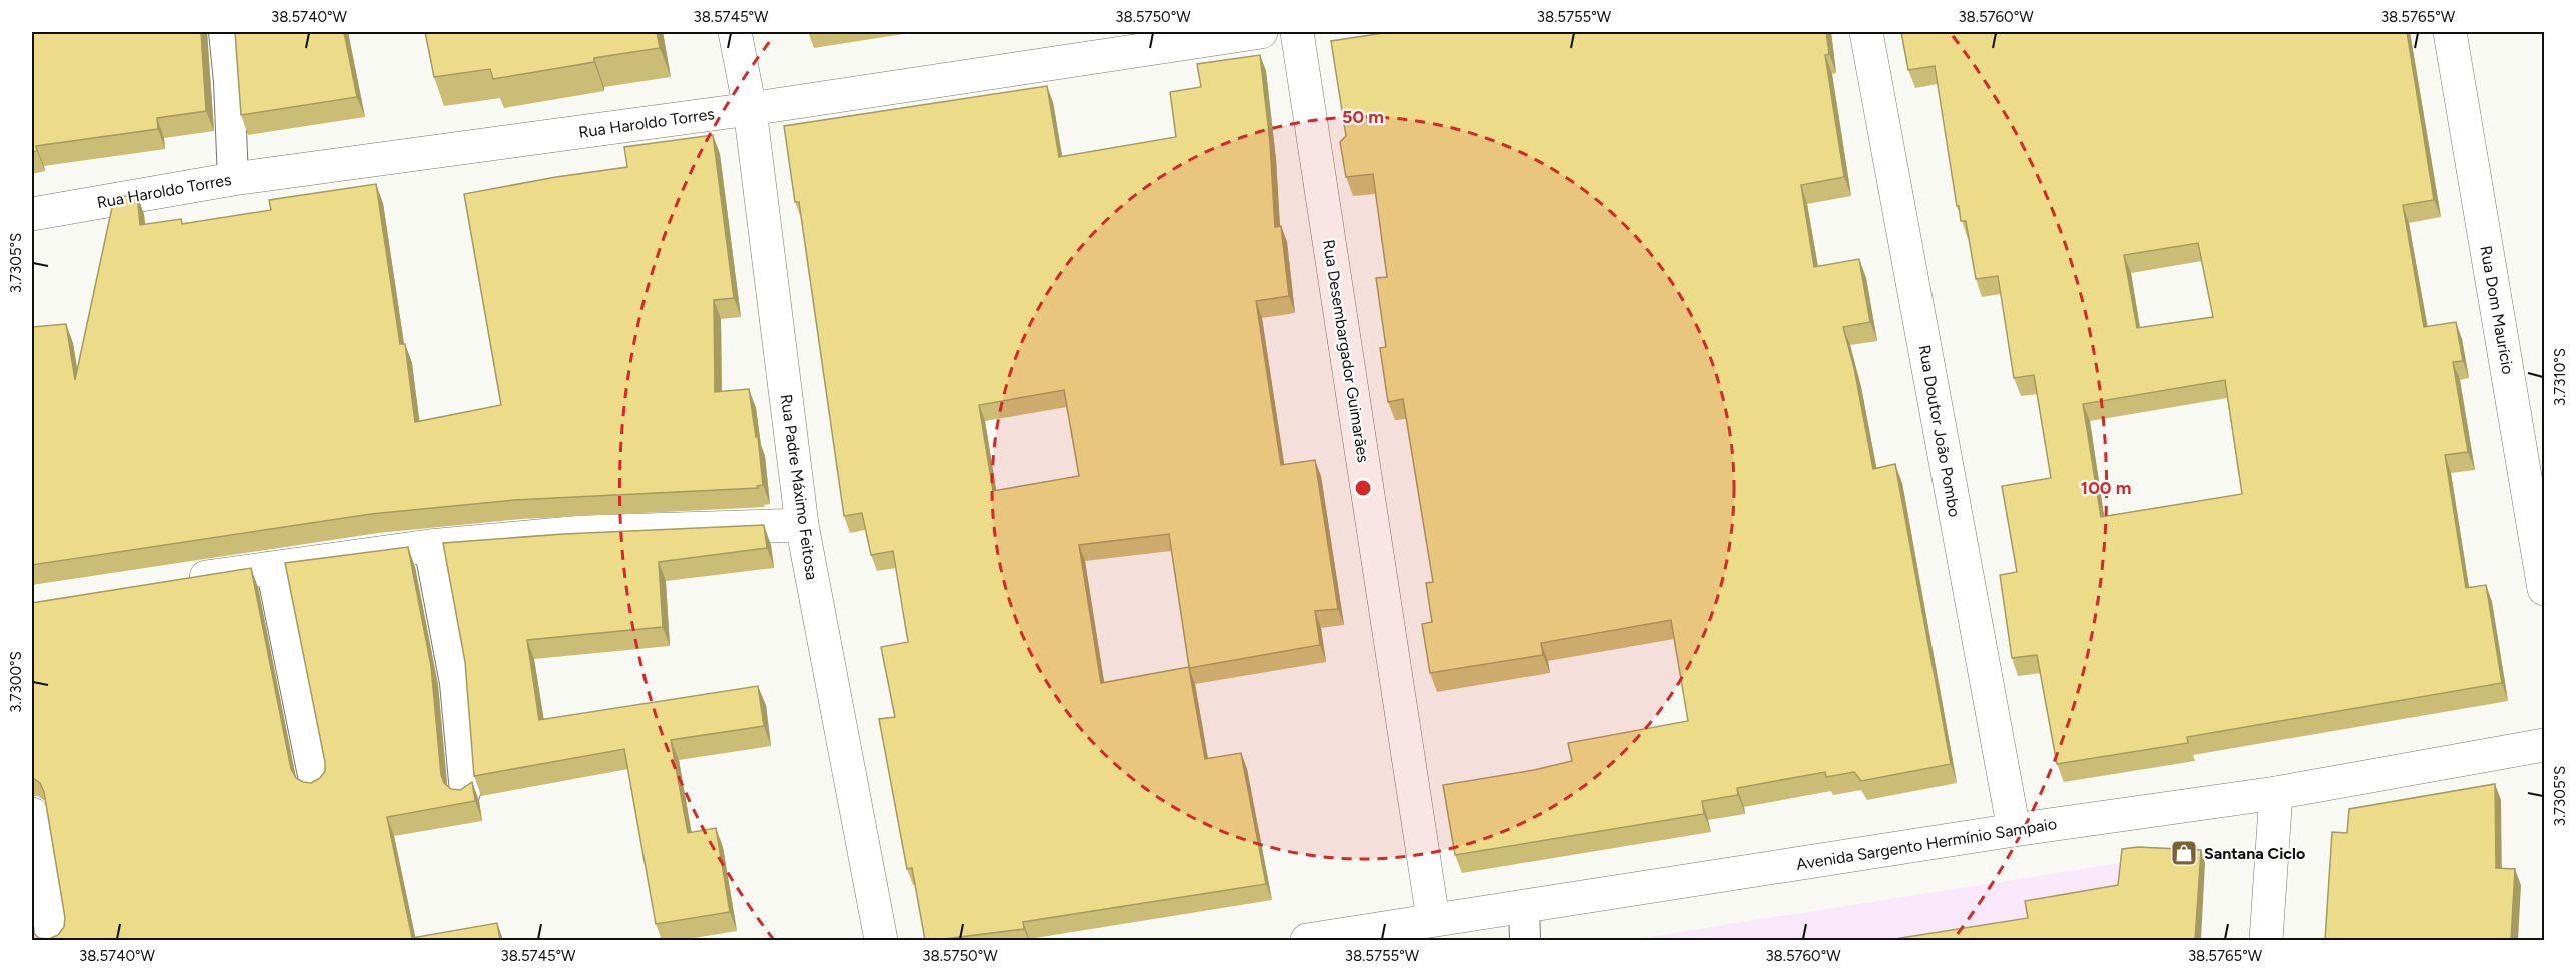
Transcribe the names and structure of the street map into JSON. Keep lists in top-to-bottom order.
{
  "streets": {
    "street": [
      "Rua Haroldo Torres",
      "Rua Dom Maurício",
      "Rua Desembargador Guimarães",
      "Rua Doutor João Pombo",
      "Rua Padre Máximo Feitosa",
      "Avenida Sargento Hermínio Sampaio"
    ]
  },
  "crossings": [
    ["Rua Haroldo Torres", "Rua Padre Máximo Feitosa"],
    ["Rua Desembargador Guimarães", "Avenida Sargento Hermínio Sampaio"],
    ["Rua Doutor João Pombo", "Avenida Sargento Hermínio Sampaio"]
  ],
  "places": {
    "shop": ["Santana Ciclo"]
  },
  "coordinates": [
    "38.5740°W",
    "38.5745°W",
    "38.5750°W",
    "38.5755°W",
    "38.5760°W",
    "38.5765°W",
    "3.7305°S",
    "3.7310°S",
    "3.7300°S"
  ],
  "rings": ["50 m", "100 m"]
}
